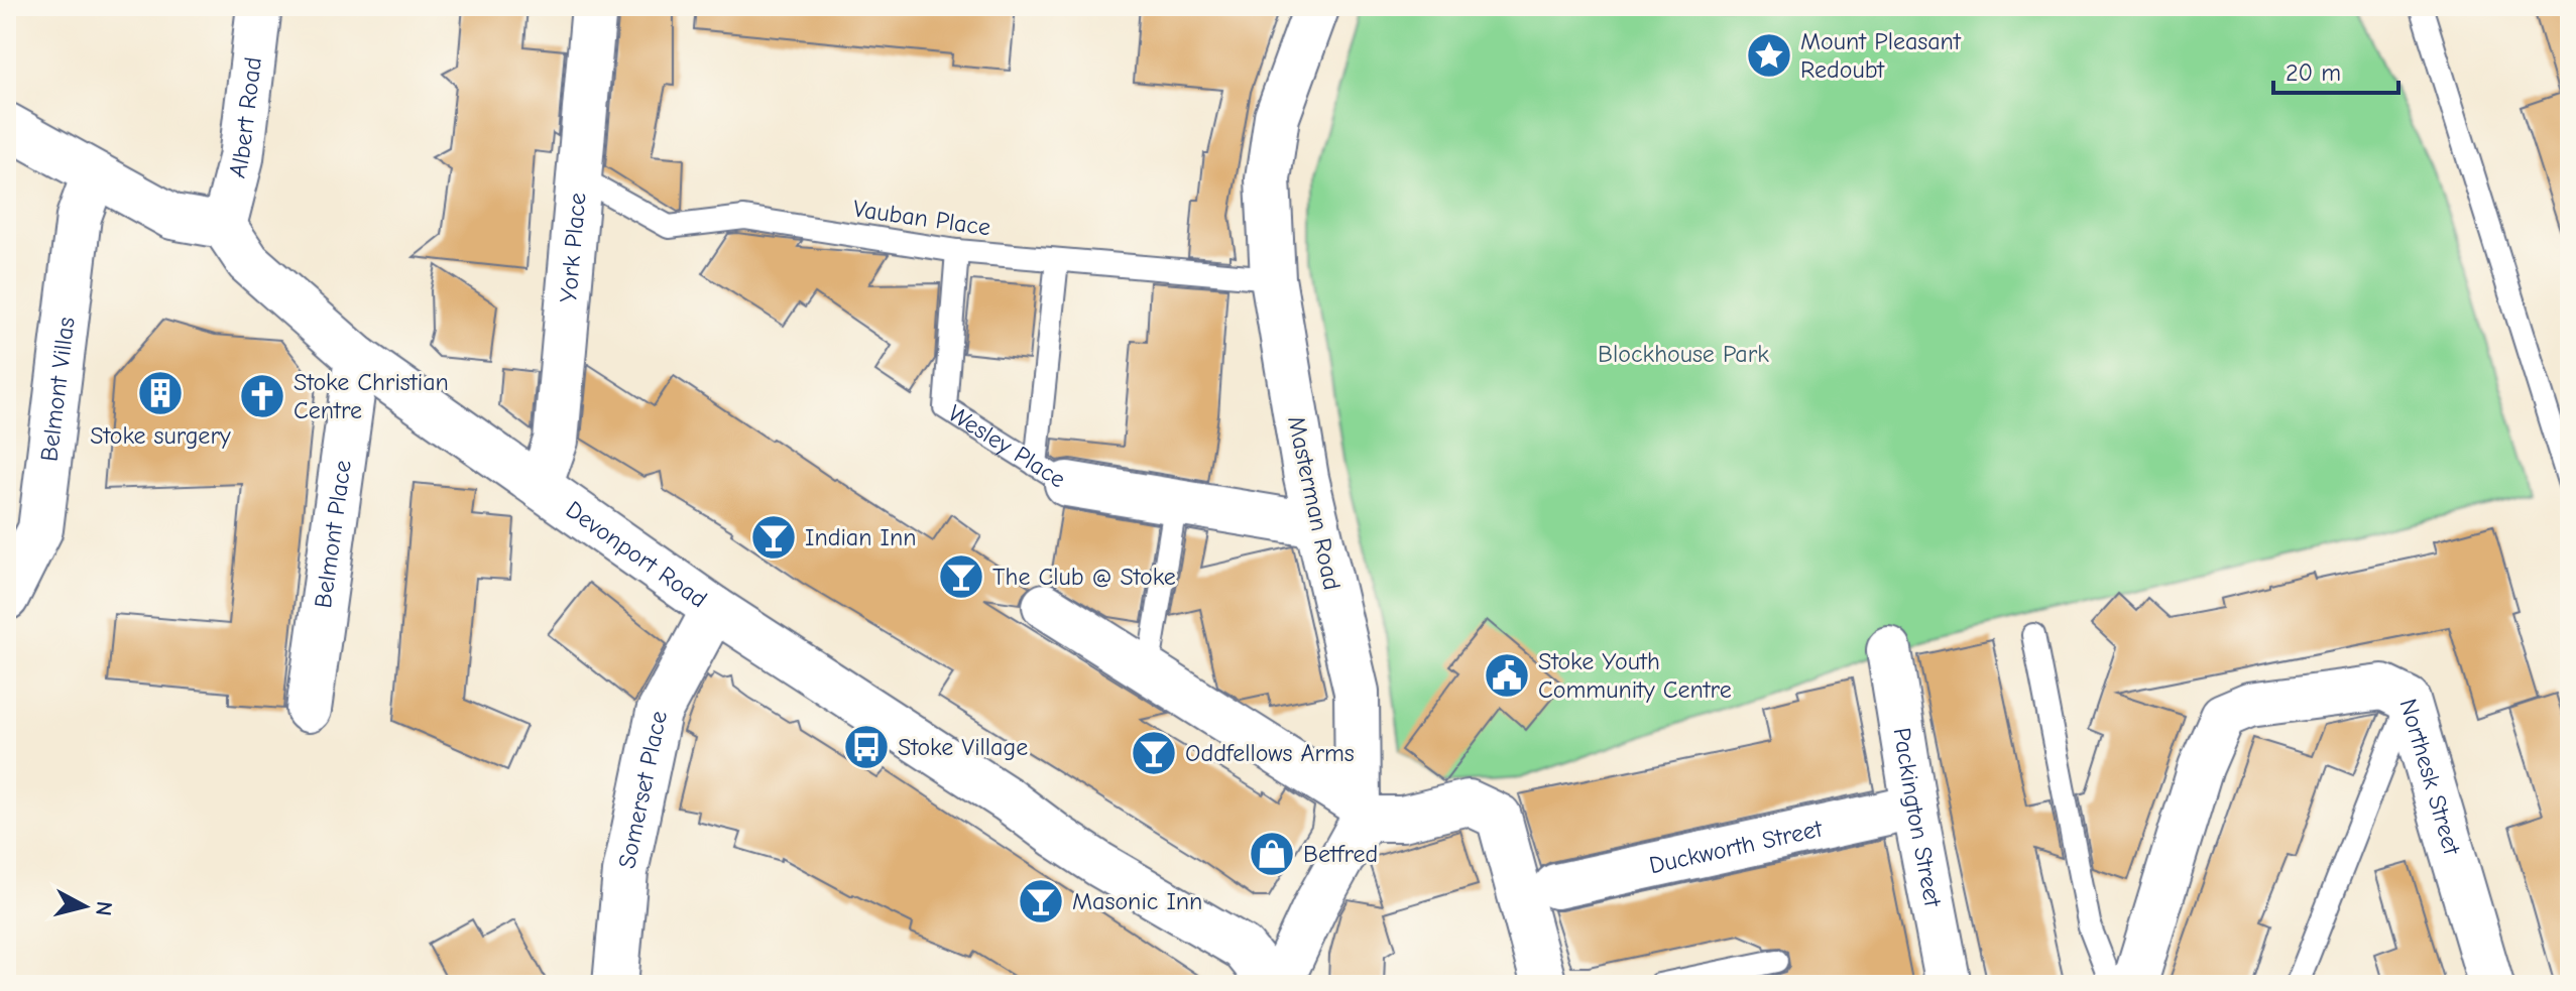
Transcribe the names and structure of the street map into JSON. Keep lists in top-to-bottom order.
{
  "streets": {
    "street": [
      "Albert Road",
      "York Place",
      "Belmont Villas",
      "Wesley Place",
      "Masterman Road",
      "Belmont Place",
      "Devonport Road",
      "Northesk Street",
      "Somerset Place",
      "Packington Street",
      "Duckworth Street"
    ],
    "lane": ["Vauban Place"]
  },
  "crossings": [
    ["Albert Road", "Devonport Road"],
    ["Vauban Place", "York Place"],
    ["Vauban Place", "Wesley Place"],
    ["Vauban Place", "Masterman Road"],
    ["York Place", "Devonport Road"],
    ["Wesley Place", "Masterman Road"],
    ["Masterman Road", "Devonport Road"],
    ["Belmont Place", "Devonport Road"],
    ["Devonport Road", "Somerset Place"],
    ["Packington Street", "Duckworth Street"]
  ],
  "parks": ["Blockhouse Park"],
  "places": {
    "place": ["Mount Pleasant Redoubt"],
    "building": ["Stoke surgery"],
    "church": ["Stoke Christian Centre"],
    "bar": [
      "Indian Inn",
      "The Club @ Stoke",
      "Oddfellows Arms",
      "Masonic Inn"
    ],
    "public building": ["Stoke Youth Community Centre"],
    "bus stop": ["Stoke Village"],
    "shop": ["Betfred"]
  },
  "scale_bar": "20 m",
  "north": "right"
}
